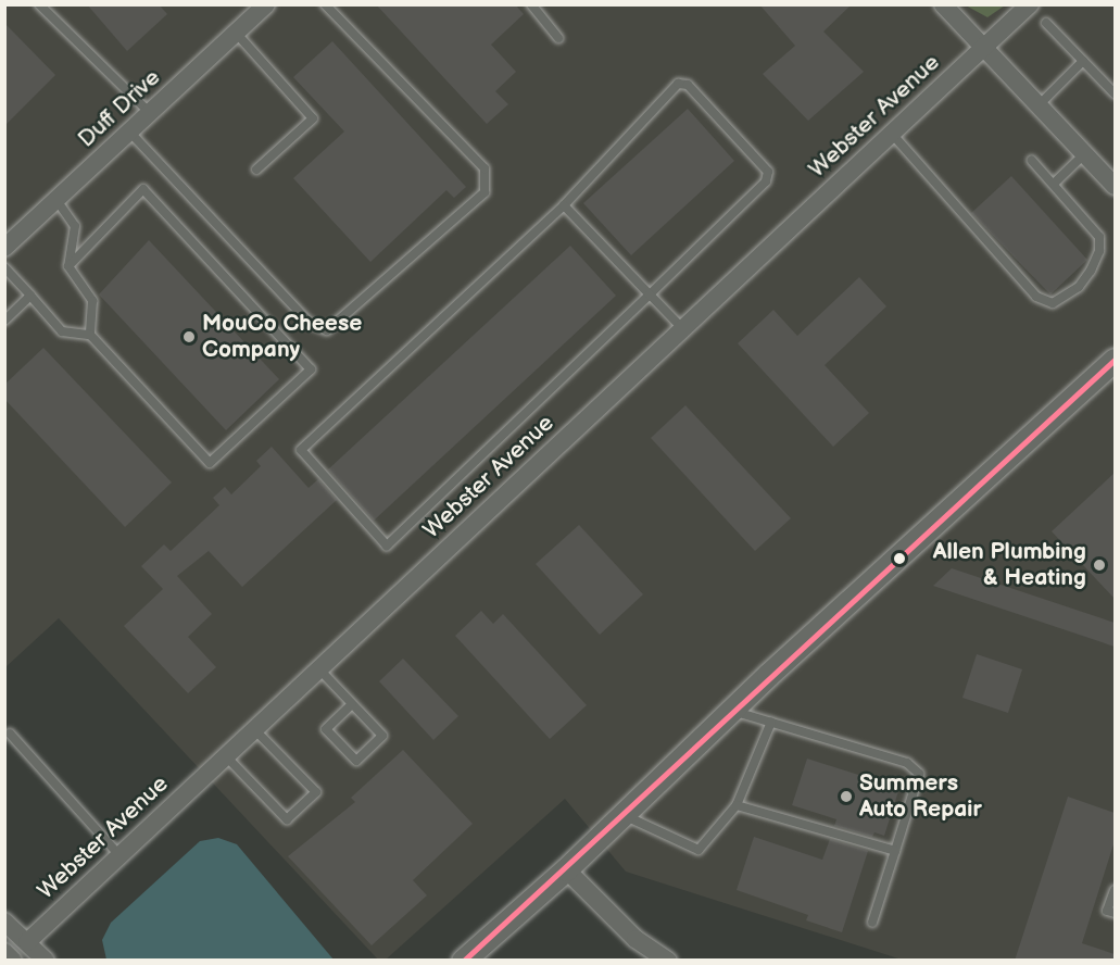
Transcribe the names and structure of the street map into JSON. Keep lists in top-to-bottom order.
{
  "streets": {
    "street": ["Duff Drive", "Webster Avenue"]
  },
  "places": ["MouCo Cheese Company", "Allen Plumbing & Heating", "Summers Auto Repair"]
}
